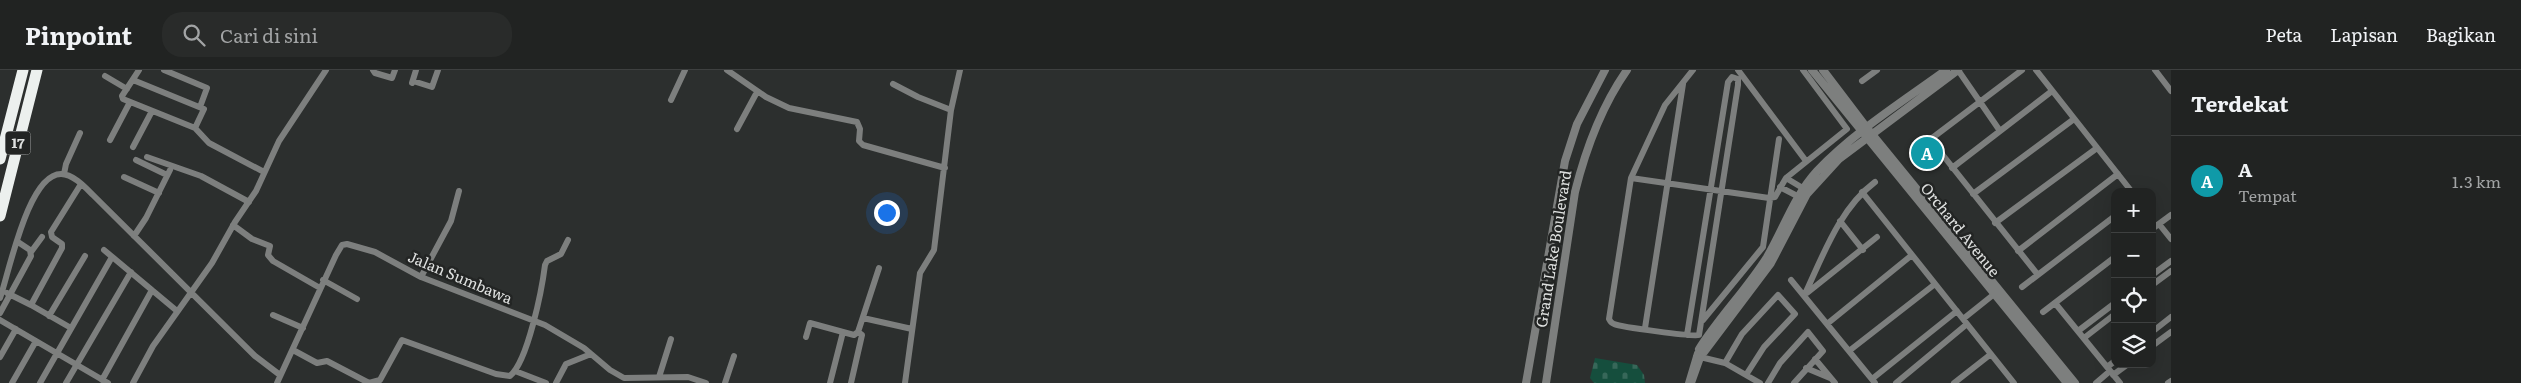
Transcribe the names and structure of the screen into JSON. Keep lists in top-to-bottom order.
{
  "streets": {
    "highway": ["17"],
    "street": ["Orchard Avenue", "Grand Lake Boulevard", "Jalan Sumbawa"]
  },
  "page": {
    "header": "Pinpoint",
    "search": "Cari di sini",
    "nav": ["Peta", "Lapisan", "Bagikan"],
    "heading": "Terdekat",
    "pins": "A",
    "list": [
      {
        "mark": "A",
        "name": "A",
        "note": "Tempat",
        "value": "1.3 km"
      }
    ],
    "map_buttons": ["+", "−"]
  }
}
